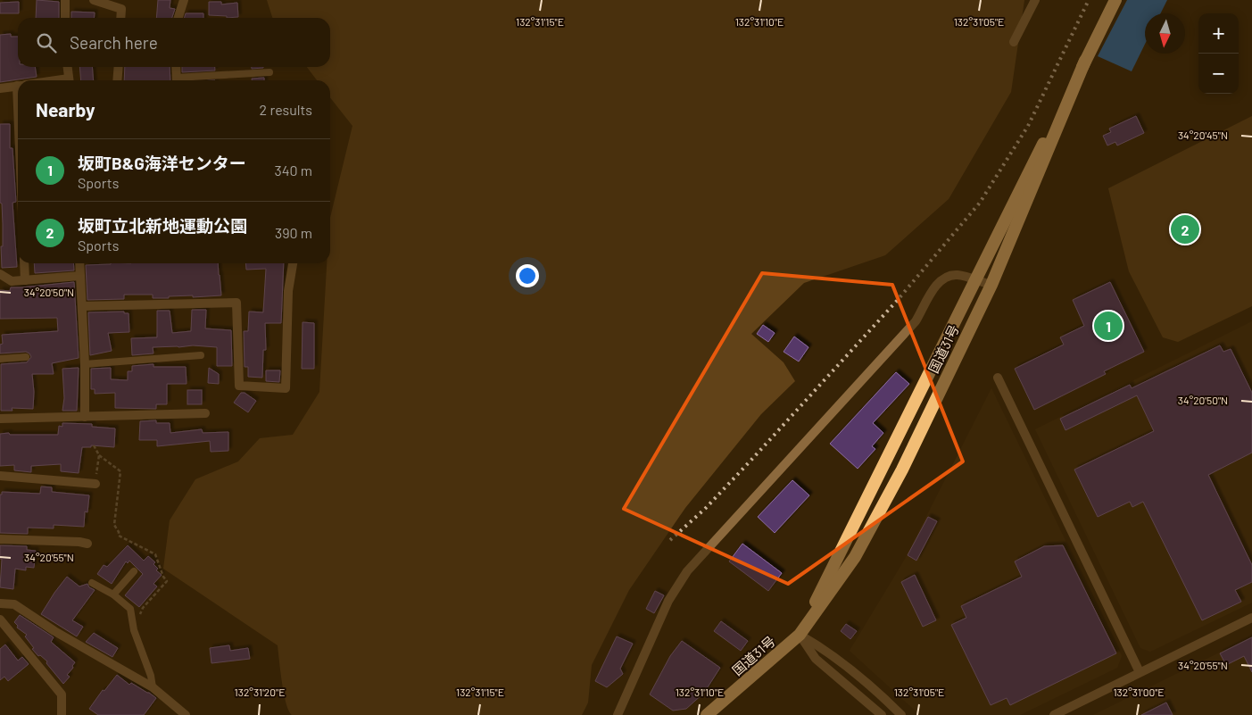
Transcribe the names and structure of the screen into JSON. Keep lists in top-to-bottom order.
{
  "streets": {
    "highway": ["国道31号"]
  },
  "north": "bottom",
  "page": {
    "map_buttons": ["+", "−"],
    "search": "Search here",
    "heading": ["Nearby", "2 results"],
    "list": [
      {
        "mark": "1",
        "name": "坂町B&G海洋センター",
        "note": "Sports",
        "value": "340 m"
      },
      {
        "mark": "2",
        "name": "坂町立北新地運動公園",
        "note": "Sports",
        "value": "390 m"
      }
    ],
    "pins": ["2", "1"]
  },
  "coordinates": [
    "132°31'15\"E",
    "132°31'10\"E",
    "132°31'05\"E",
    "34°20'45\"N",
    "34°20'50\"N",
    "34°20'55\"N",
    "132°31'20\"E",
    "132°31'00\"E"
  ]
}
